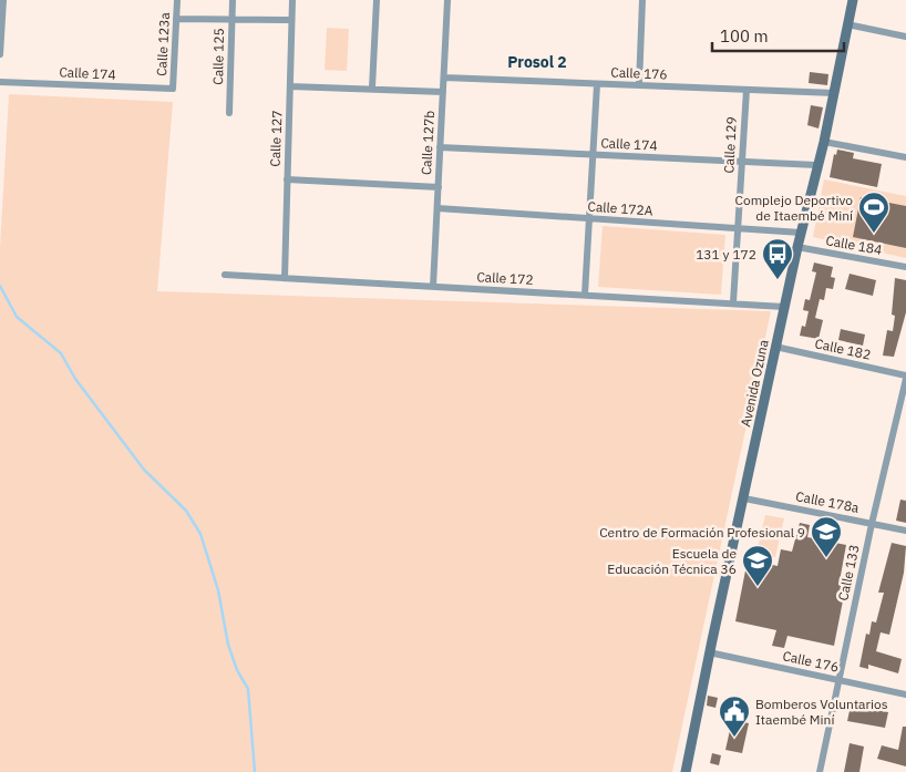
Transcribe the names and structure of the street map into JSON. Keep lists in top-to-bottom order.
{
  "streets": {
    "main road": ["Avenida Ozuna"],
    "street": [
      "Calle 123a",
      "Calle 125",
      "Calle 174",
      "Calle 176",
      "Calle 127",
      "Calle 127b",
      "Calle 129",
      "Calle 172A",
      "Calle 184",
      "Calle 172",
      "Calle 182",
      "Calle 178a",
      "Calle 133"
    ]
  },
  "crossings": [
    ["Calle 123a", "Calle 174"],
    ["Calle 174", "Calle 127b"],
    ["Calle 174", "Calle 129"],
    ["Calle 174", "Avenida Ozuna"],
    ["Calle 176", "Calle 127b"],
    ["Calle 176", "Calle 129"],
    ["Calle 176", "Avenida Ozuna"],
    ["Calle 176", "Calle 133"],
    ["Calle 127", "Calle 172"],
    ["Calle 127b", "Calle 172A"],
    ["Calle 127b", "Calle 172"],
    ["Calle 129", "Calle 172A"],
    ["Calle 129", "Calle 172"],
    ["Calle 172A", "Avenida Ozuna"],
    ["Calle 184", "Avenida Ozuna"],
    ["Calle 172", "Avenida Ozuna"],
    ["Calle 182", "Avenida Ozuna"],
    ["Calle 182", "Calle 133"],
    ["Avenida Ozuna", "Calle 178a"],
    ["Calle 178a", "Calle 133"]
  ],
  "districts": ["Prosol 2"],
  "places": {
    "sports": ["Complejo Deportivo de Itaembé Miní"],
    "bus stop": ["131 y 172"],
    "school or university": ["Centro de Formación Profesional 9", "Escuela de Educación Técnica 36"],
    "public building": ["Bomberos Voluntarios Itaembé Miní"]
  },
  "scale_bar": "100 m"
}
